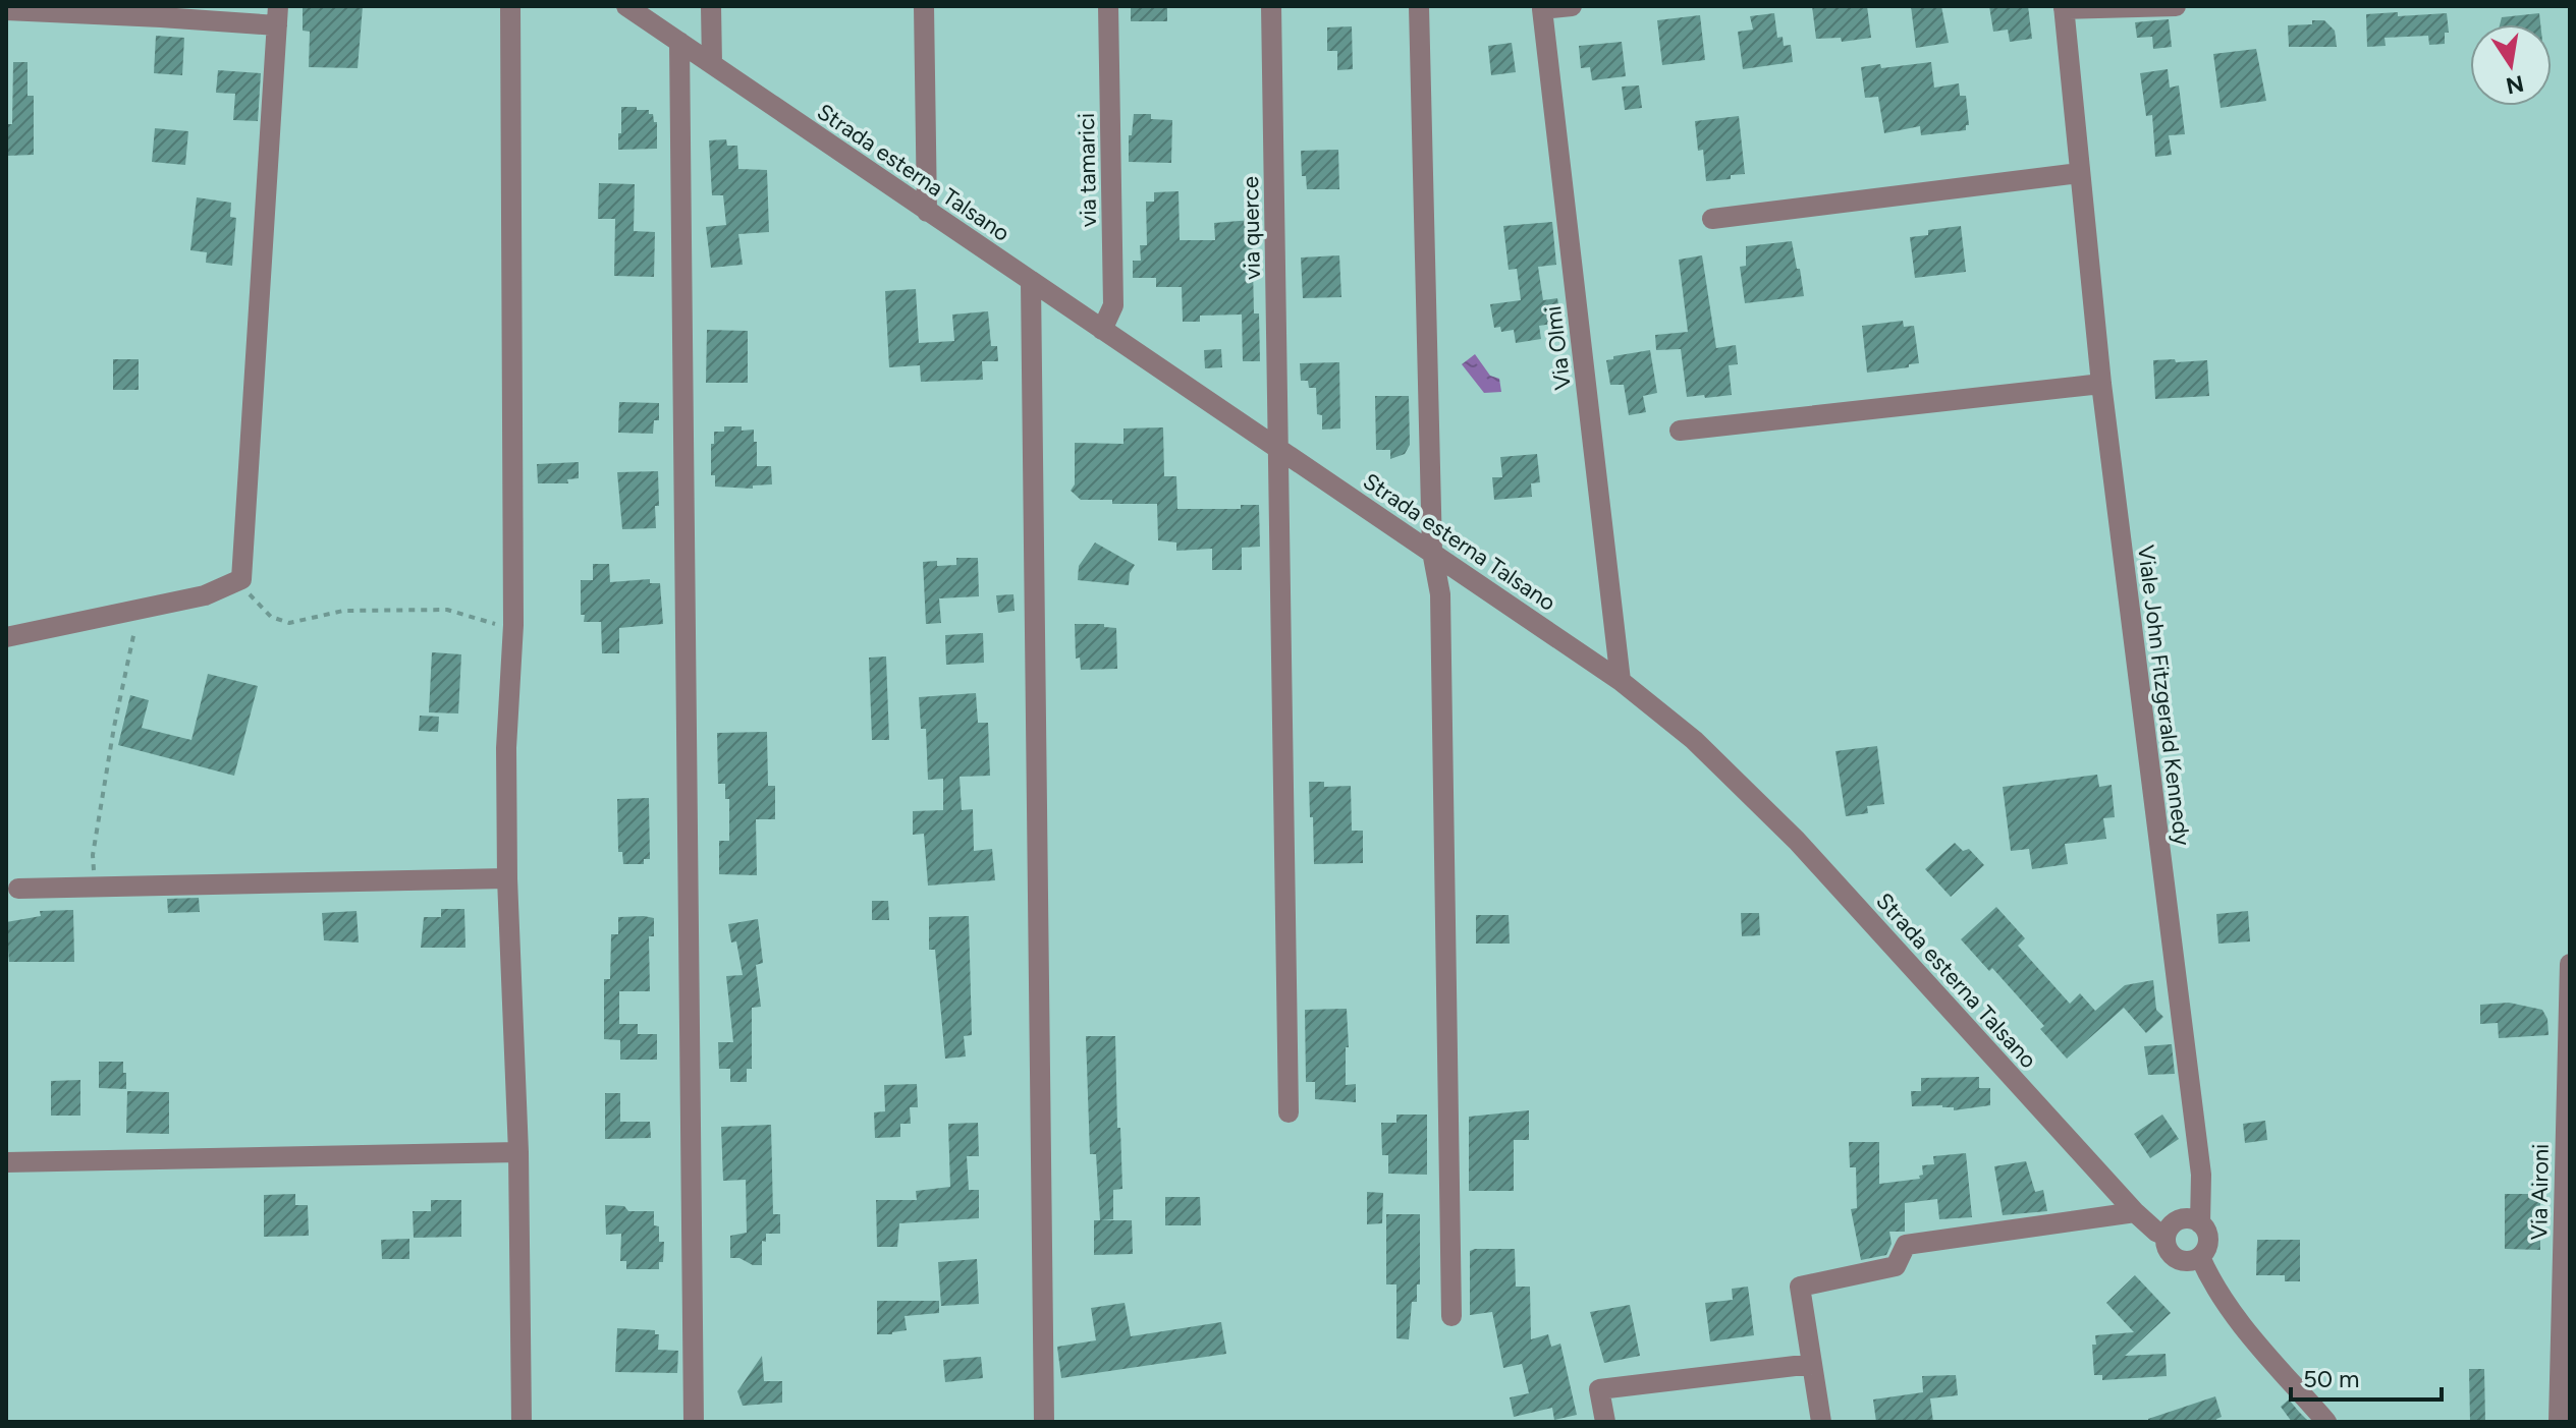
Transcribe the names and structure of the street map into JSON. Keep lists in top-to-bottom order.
{
  "streets": {
    "street": [
      "via tamarici",
      "Strada esterna Talsano",
      "via querce",
      "Via Olmi",
      "Viale John Fitzgerald Kennedy",
      "Via Aironi"
    ]
  },
  "crossings": [
    ["via tamarici", "Strada esterna Talsano"],
    ["Strada esterna Talsano", "via querce"],
    ["Strada esterna Talsano", "Via Olmi"],
    ["Strada esterna Talsano", "Viale John Fitzgerald Kennedy"]
  ],
  "scale_bar": "50 m",
  "north": "bottom"
}
